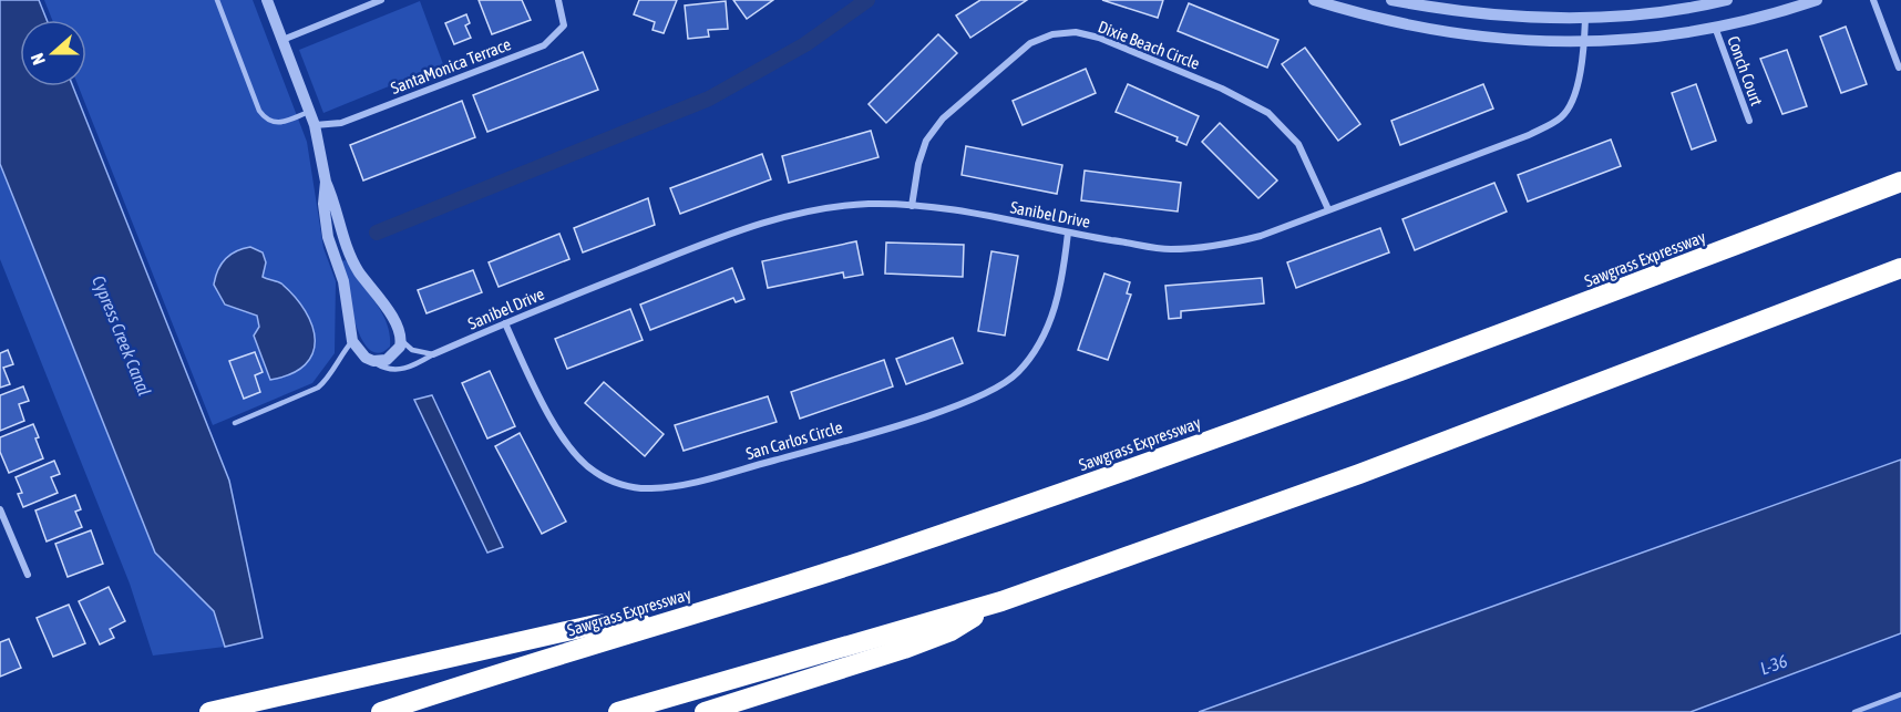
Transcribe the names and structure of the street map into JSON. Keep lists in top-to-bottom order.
{
  "streets": {
    "highway": ["Sawgrass Expressway"],
    "street": [
      "Dixie Beach Circle",
      "SantaMonica Terrace",
      "Conch Court",
      "Sanibel Drive",
      "San Carlos Circle"
    ]
  },
  "crossings": [
    ["Dixie Beach Circle", "Sanibel Drive"],
    ["Sanibel Drive", "San Carlos Circle"]
  ],
  "water": ["Cypress Creek Canal", "L-36"],
  "north": "left"
}
